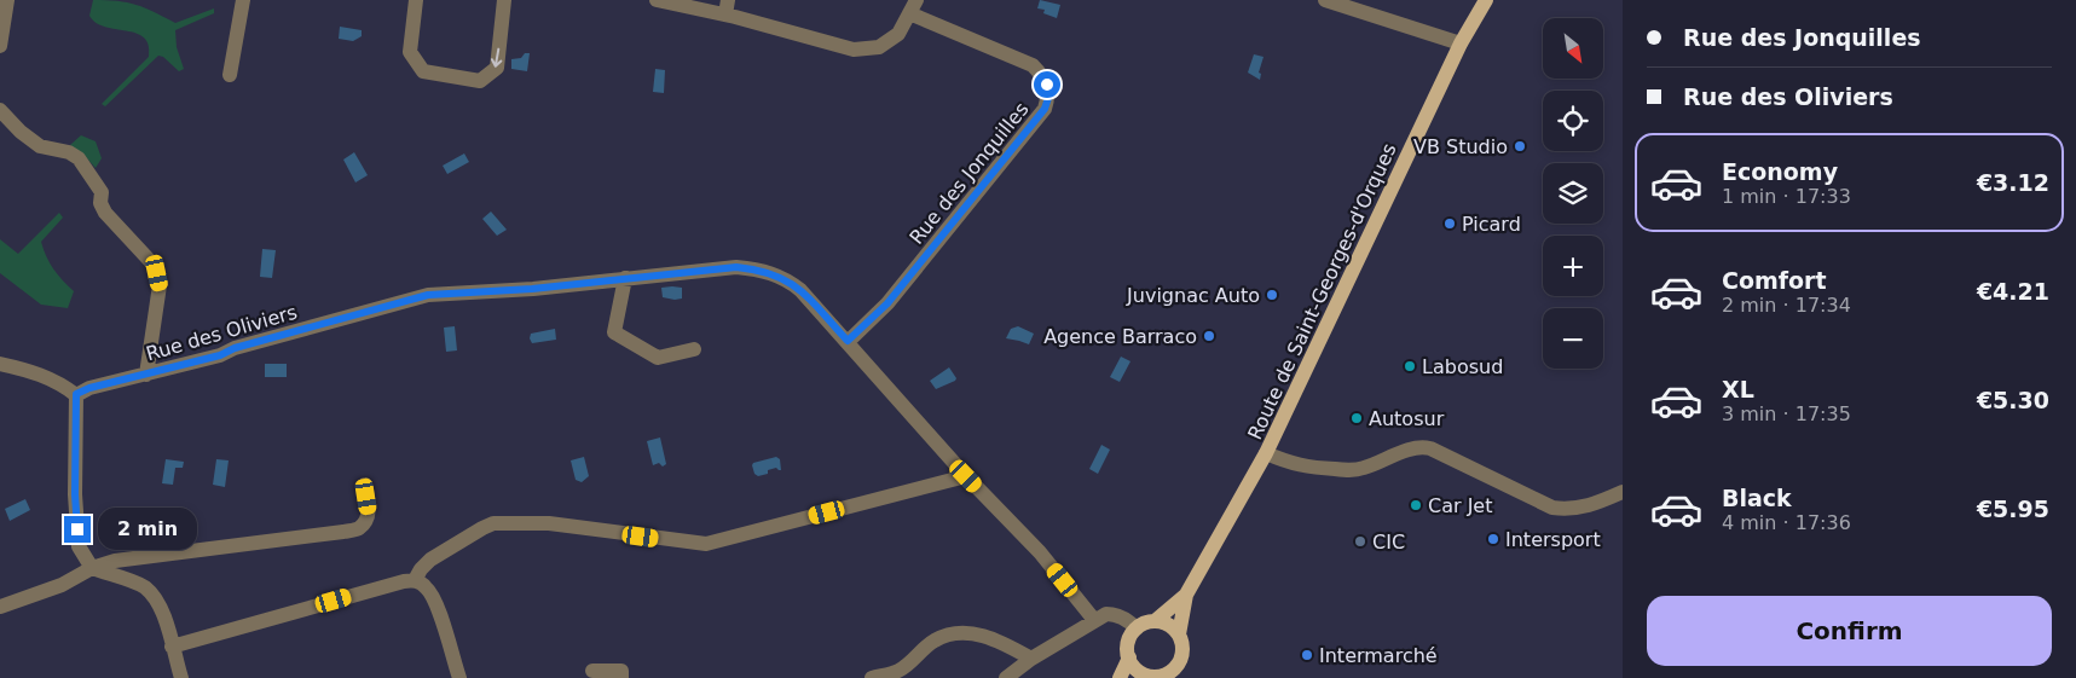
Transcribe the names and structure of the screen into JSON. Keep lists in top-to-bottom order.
{
  "streets": {
    "main road": ["Route de Saint-Georges-d'Orques"],
    "street": ["Rue des Jonquilles", "Rue des Oliviers"]
  },
  "crossings": [
    ["Rue des Jonquilles", "Rue des Oliviers"]
  ],
  "places": [
    "VB Studio",
    "Picard",
    "Juvignac Auto",
    "Agence Barraco",
    "Labosud",
    "Autosur",
    "Car Jet",
    "Intersport",
    "CIC",
    "Intermarché"
  ],
  "north": "bottom right",
  "page": {
    "banner": ["Rue des Jonquilles", "Rue des Oliviers"],
    "map_buttons": ["+", "−"],
    "list": [
      {
        "name": "Economy",
        "note": "1 min · 17:33",
        "value": "€3.12"
      },
      {
        "name": "Comfort",
        "note": "2 min · 17:34",
        "value": "€4.21"
      },
      {
        "name": "XL",
        "note": "3 min · 17:35",
        "value": "€5.30"
      },
      {
        "name": "Black",
        "note": "4 min · 17:36",
        "value": "€5.95"
      }
    ],
    "bubble": "2 min",
    "buttons": "Confirm"
  }
}
